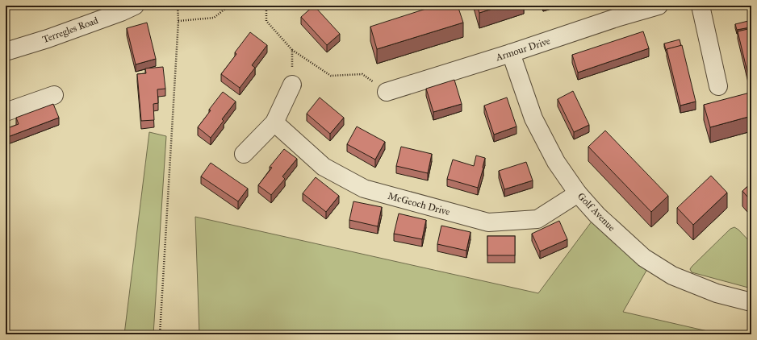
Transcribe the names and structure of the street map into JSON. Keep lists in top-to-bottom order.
{
  "streets": {
    "street": [
      "Terregles Road",
      "Armour Drive",
      "McGeoch Drive",
      "Golf Avenue"
    ]
  },
  "crossings": [
    ["Armour Drive", "Golf Avenue"],
    ["McGeoch Drive", "Golf Avenue"]
  ]
}
